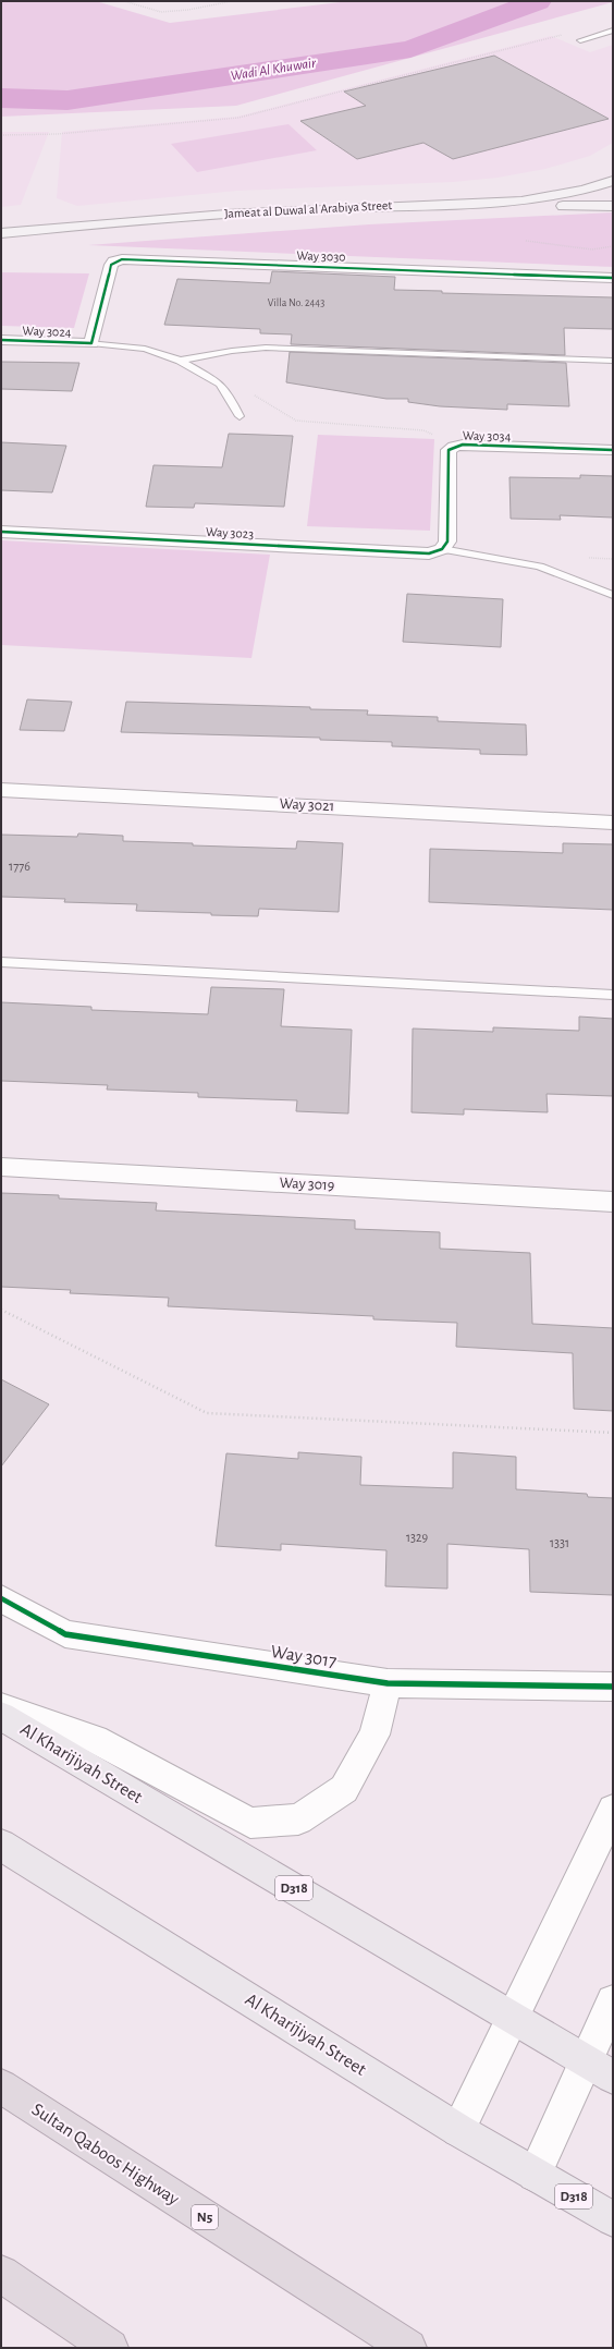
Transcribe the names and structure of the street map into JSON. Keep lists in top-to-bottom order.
{
  "streets": {
    "highway": ["Sultan Qaboos Highway", "N5"],
    "main road": ["Jameat al Duwal al Arabiya Street", "Al Kharijiyah Street", "D318"],
    "street": [
      "Way 3030",
      "Way 3024",
      "Way 3034",
      "Way 3023",
      "Way 3021",
      "Way 3019",
      "Way 3017"
    ]
  },
  "crossings": [
    ["Way 3030", "Way 3024"],
    ["Way 3034", "Way 3023"]
  ],
  "water": ["Wadi Al Khuwair"],
  "house_numbers": [
    "Villa No. 2443",
    "1776",
    "1329",
    "1331"
  ]
}
